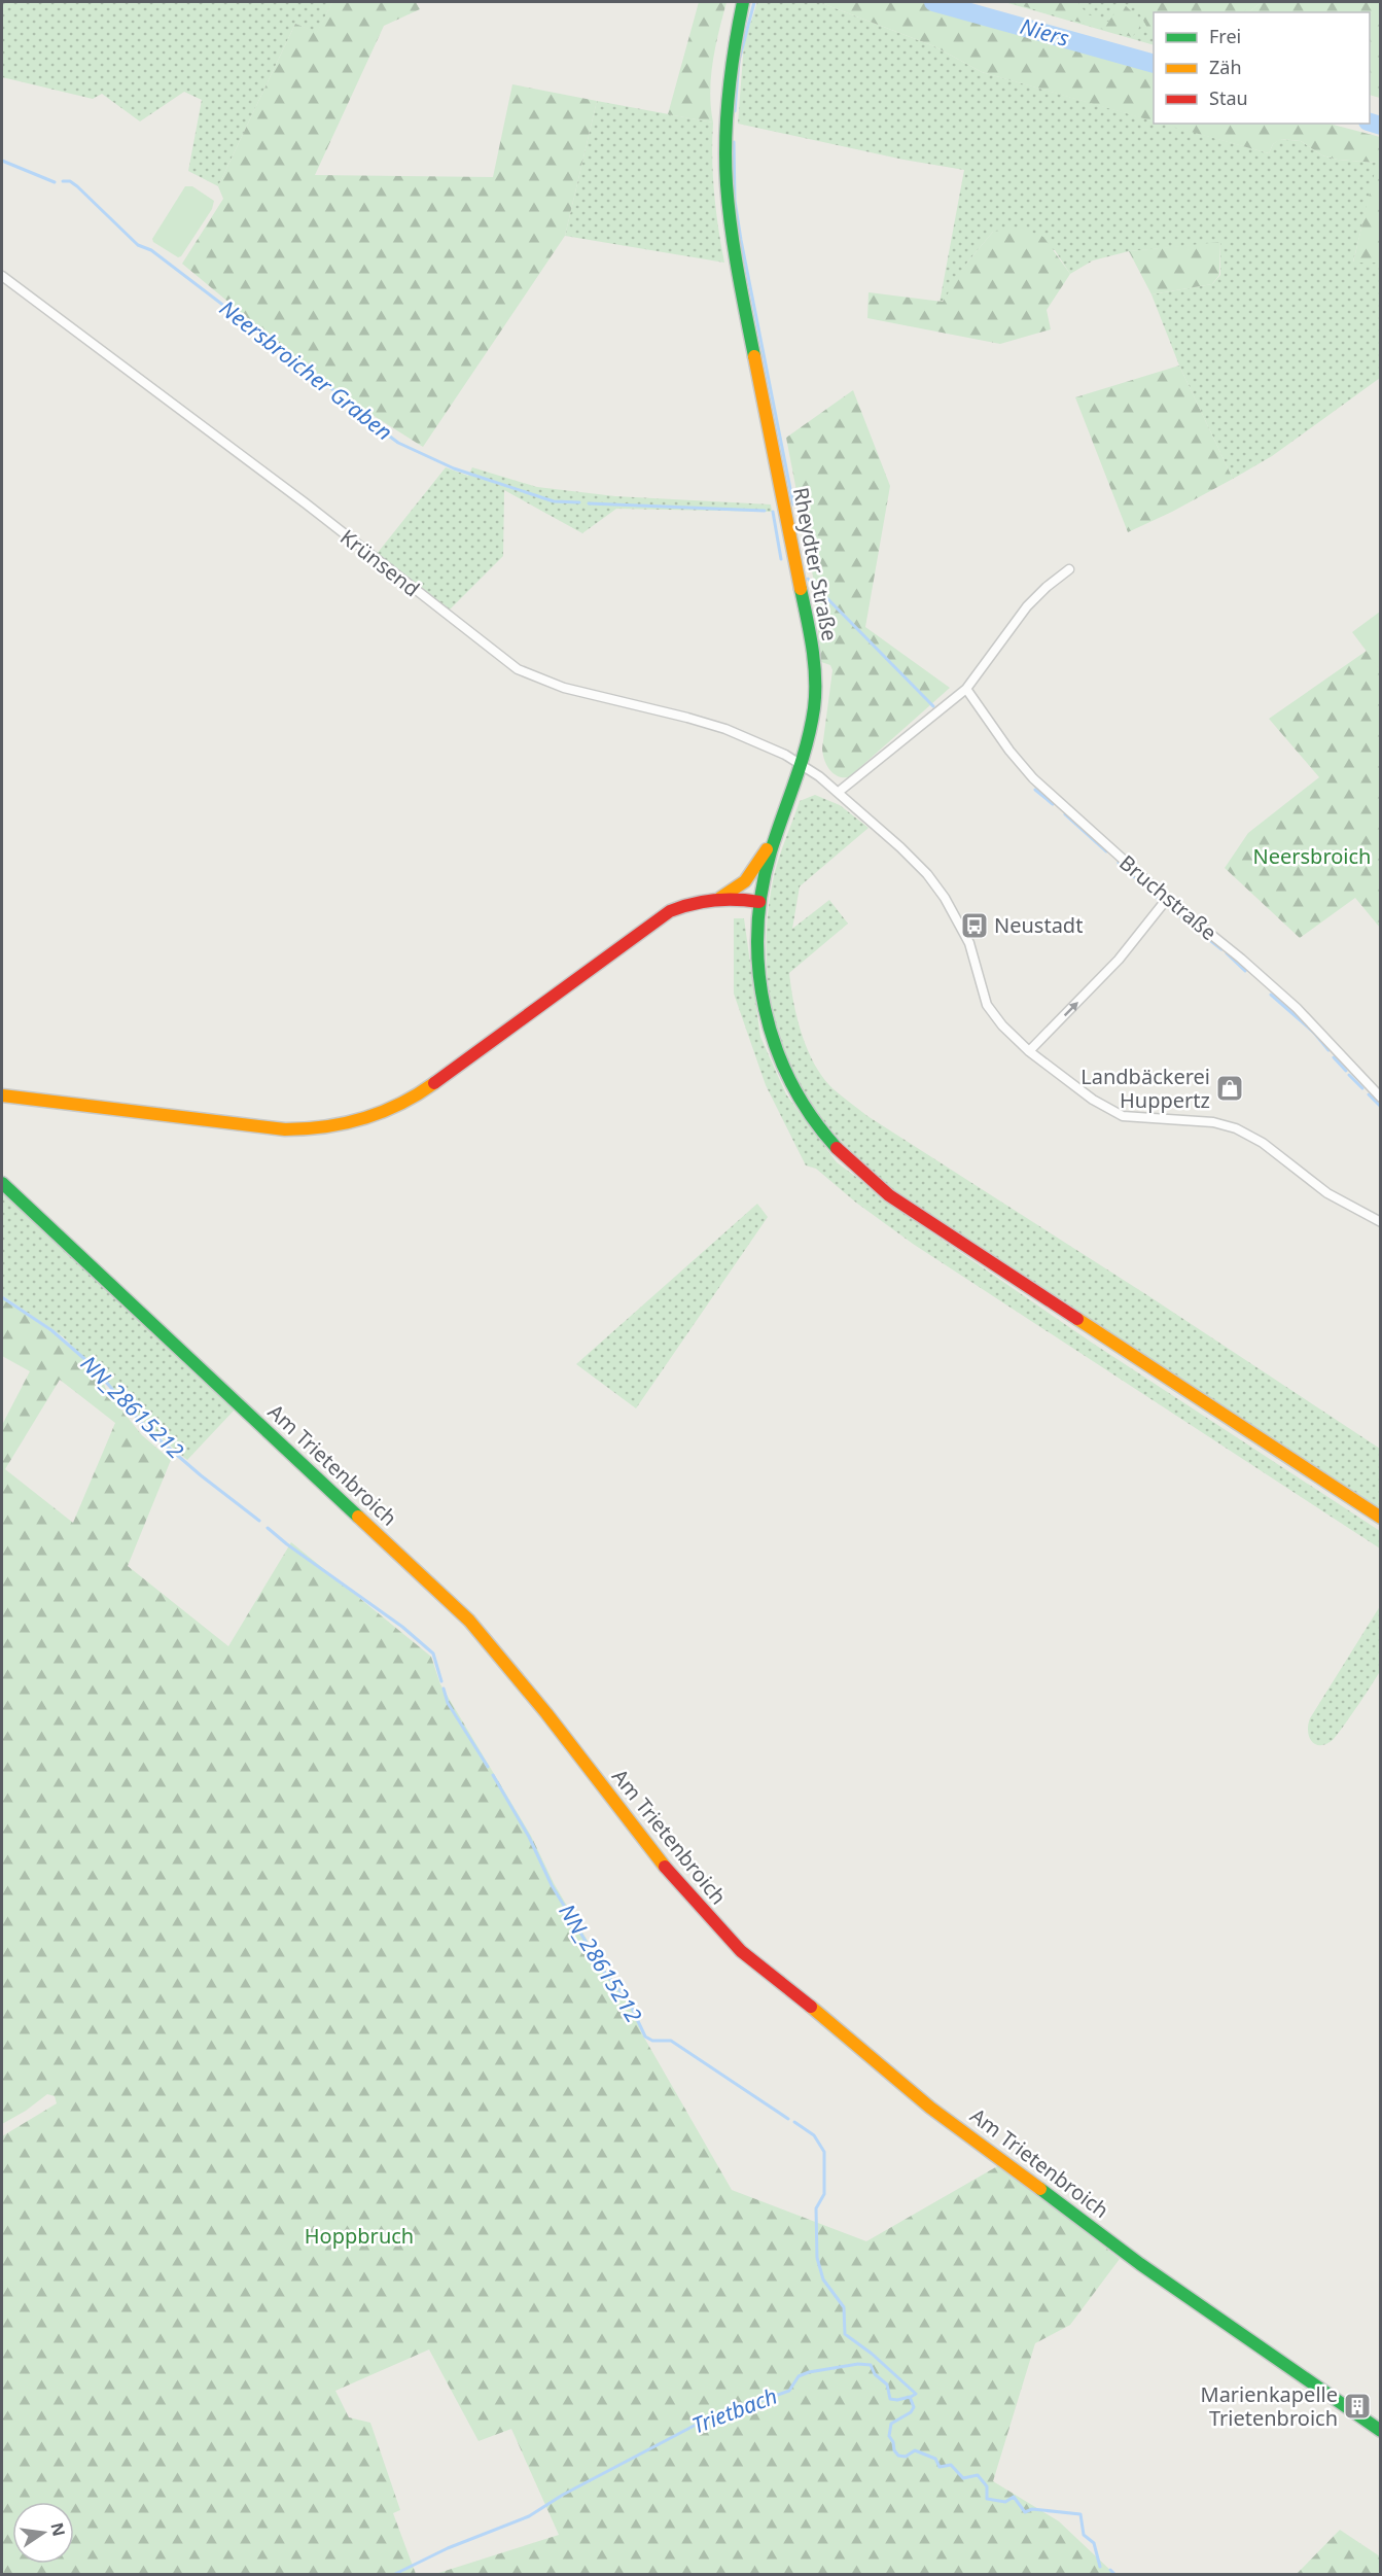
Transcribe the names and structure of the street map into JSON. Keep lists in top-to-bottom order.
{
  "streets": {
    "main road": ["Rheydter Straße", "Am Trietenbroich"],
    "street": ["Krünsend", "Bruchstraße"]
  },
  "crossings": [
    ["Krünsend", "Rheydter Straße"]
  ],
  "water": [
    "Niers",
    "Neersbroicher Graben",
    "NN_28615212",
    "Trietbach"
  ],
  "parks": ["Neersbroich", "Hoppbruch"],
  "places": {
    "bus stop": ["Neustadt"],
    "shop": ["Landbäckerei Huppertz"],
    "building": ["Marienkapelle Trietenbroich"]
  },
  "legend": ["Frei", "Zäh", "Stau"],
  "north": "right"
}
